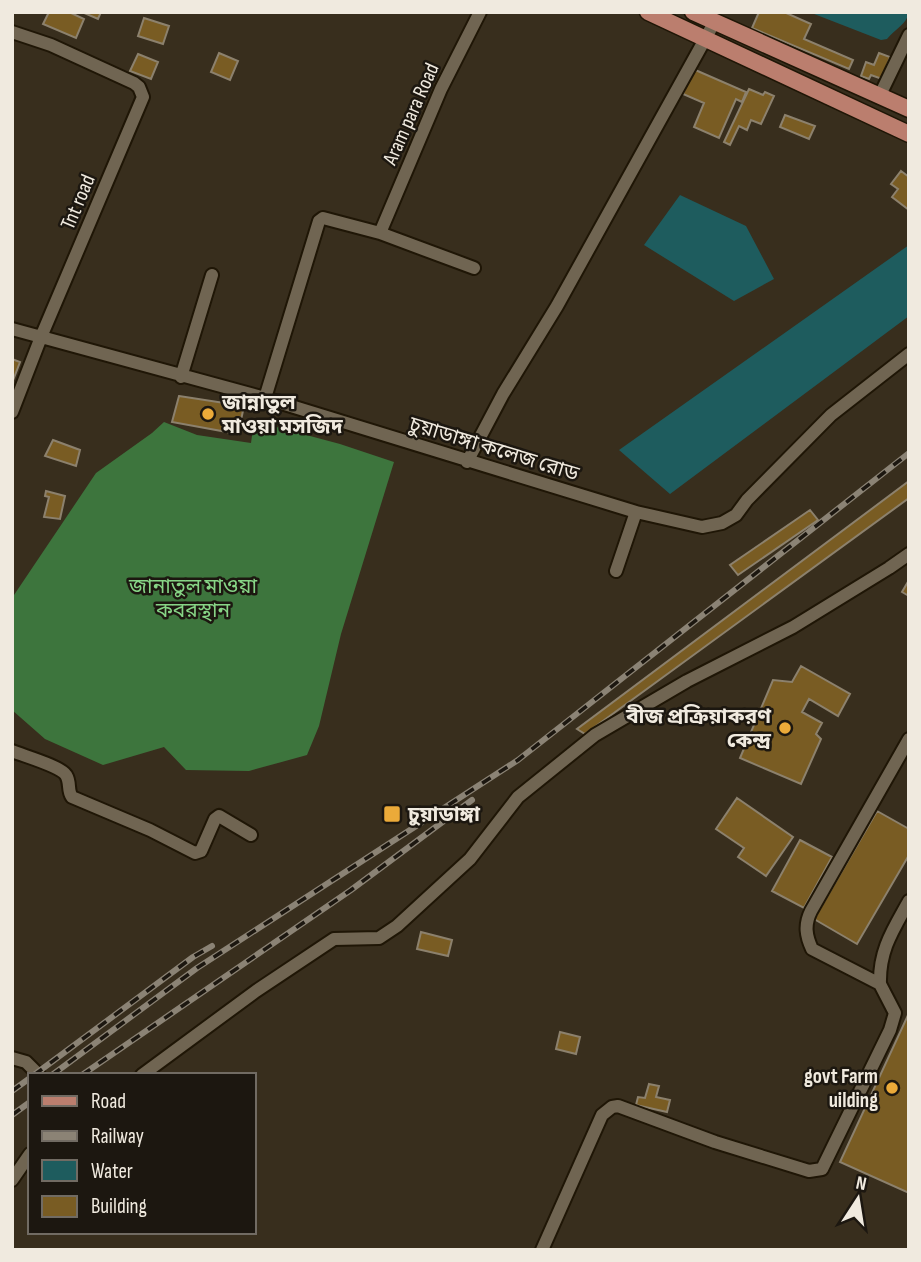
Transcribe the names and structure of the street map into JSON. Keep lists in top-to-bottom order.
{
  "streets": {
    "street": ["Aram para Road", "Tnt road", "চুয়াডাঙ্গা কলেজ রোড"]
  },
  "crossings": [
    ["Tnt road", "চুয়াডাঙ্গা কলেজ রোড"]
  ],
  "parks": ["জানাতুল মাওয়া কবরস্থান"],
  "places": {
    "other": ["জান্নাতুল মাওয়া মসজিদ", "বীজ প্রক্রিয়াকরণ কেন্দ্র", "govt Farm uilding"],
    "transit": ["চুয়াডাঙ্গা"]
  },
  "legend": [
    "Road",
    "Railway",
    "Water",
    "Building"
  ],
  "north": "top"
}
